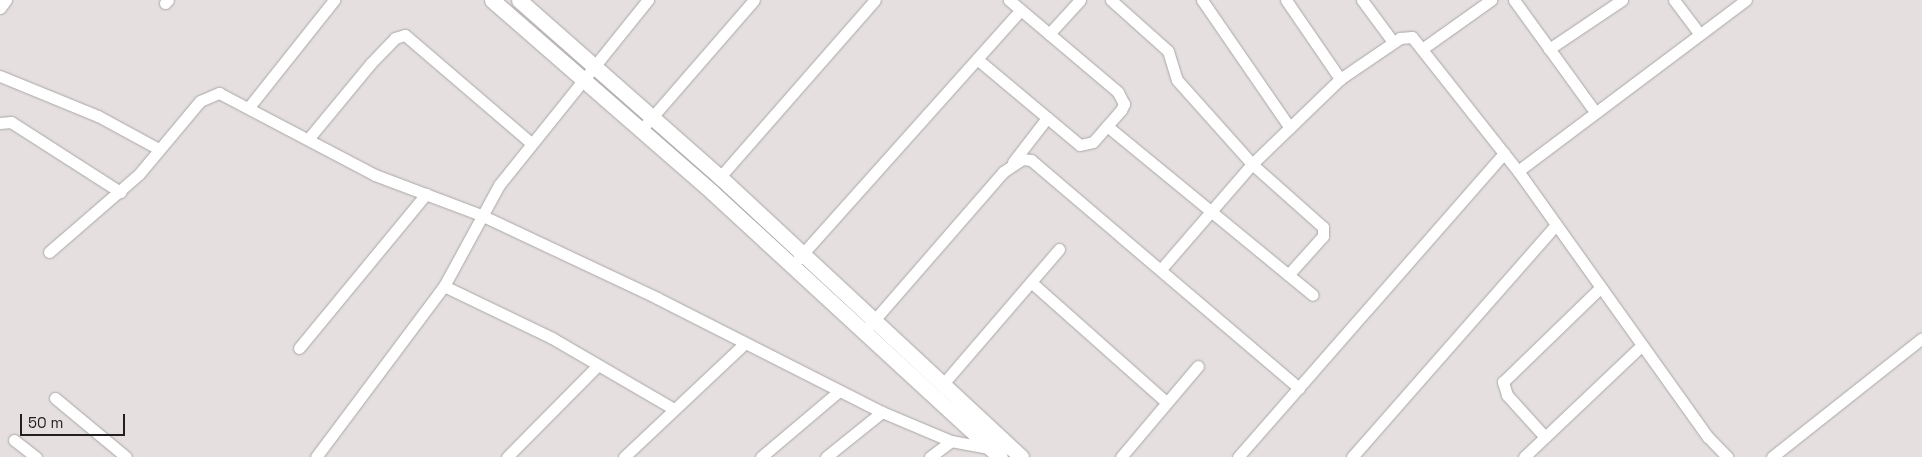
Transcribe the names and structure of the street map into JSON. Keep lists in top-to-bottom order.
{
  "scale_bar": "50 m"
}
